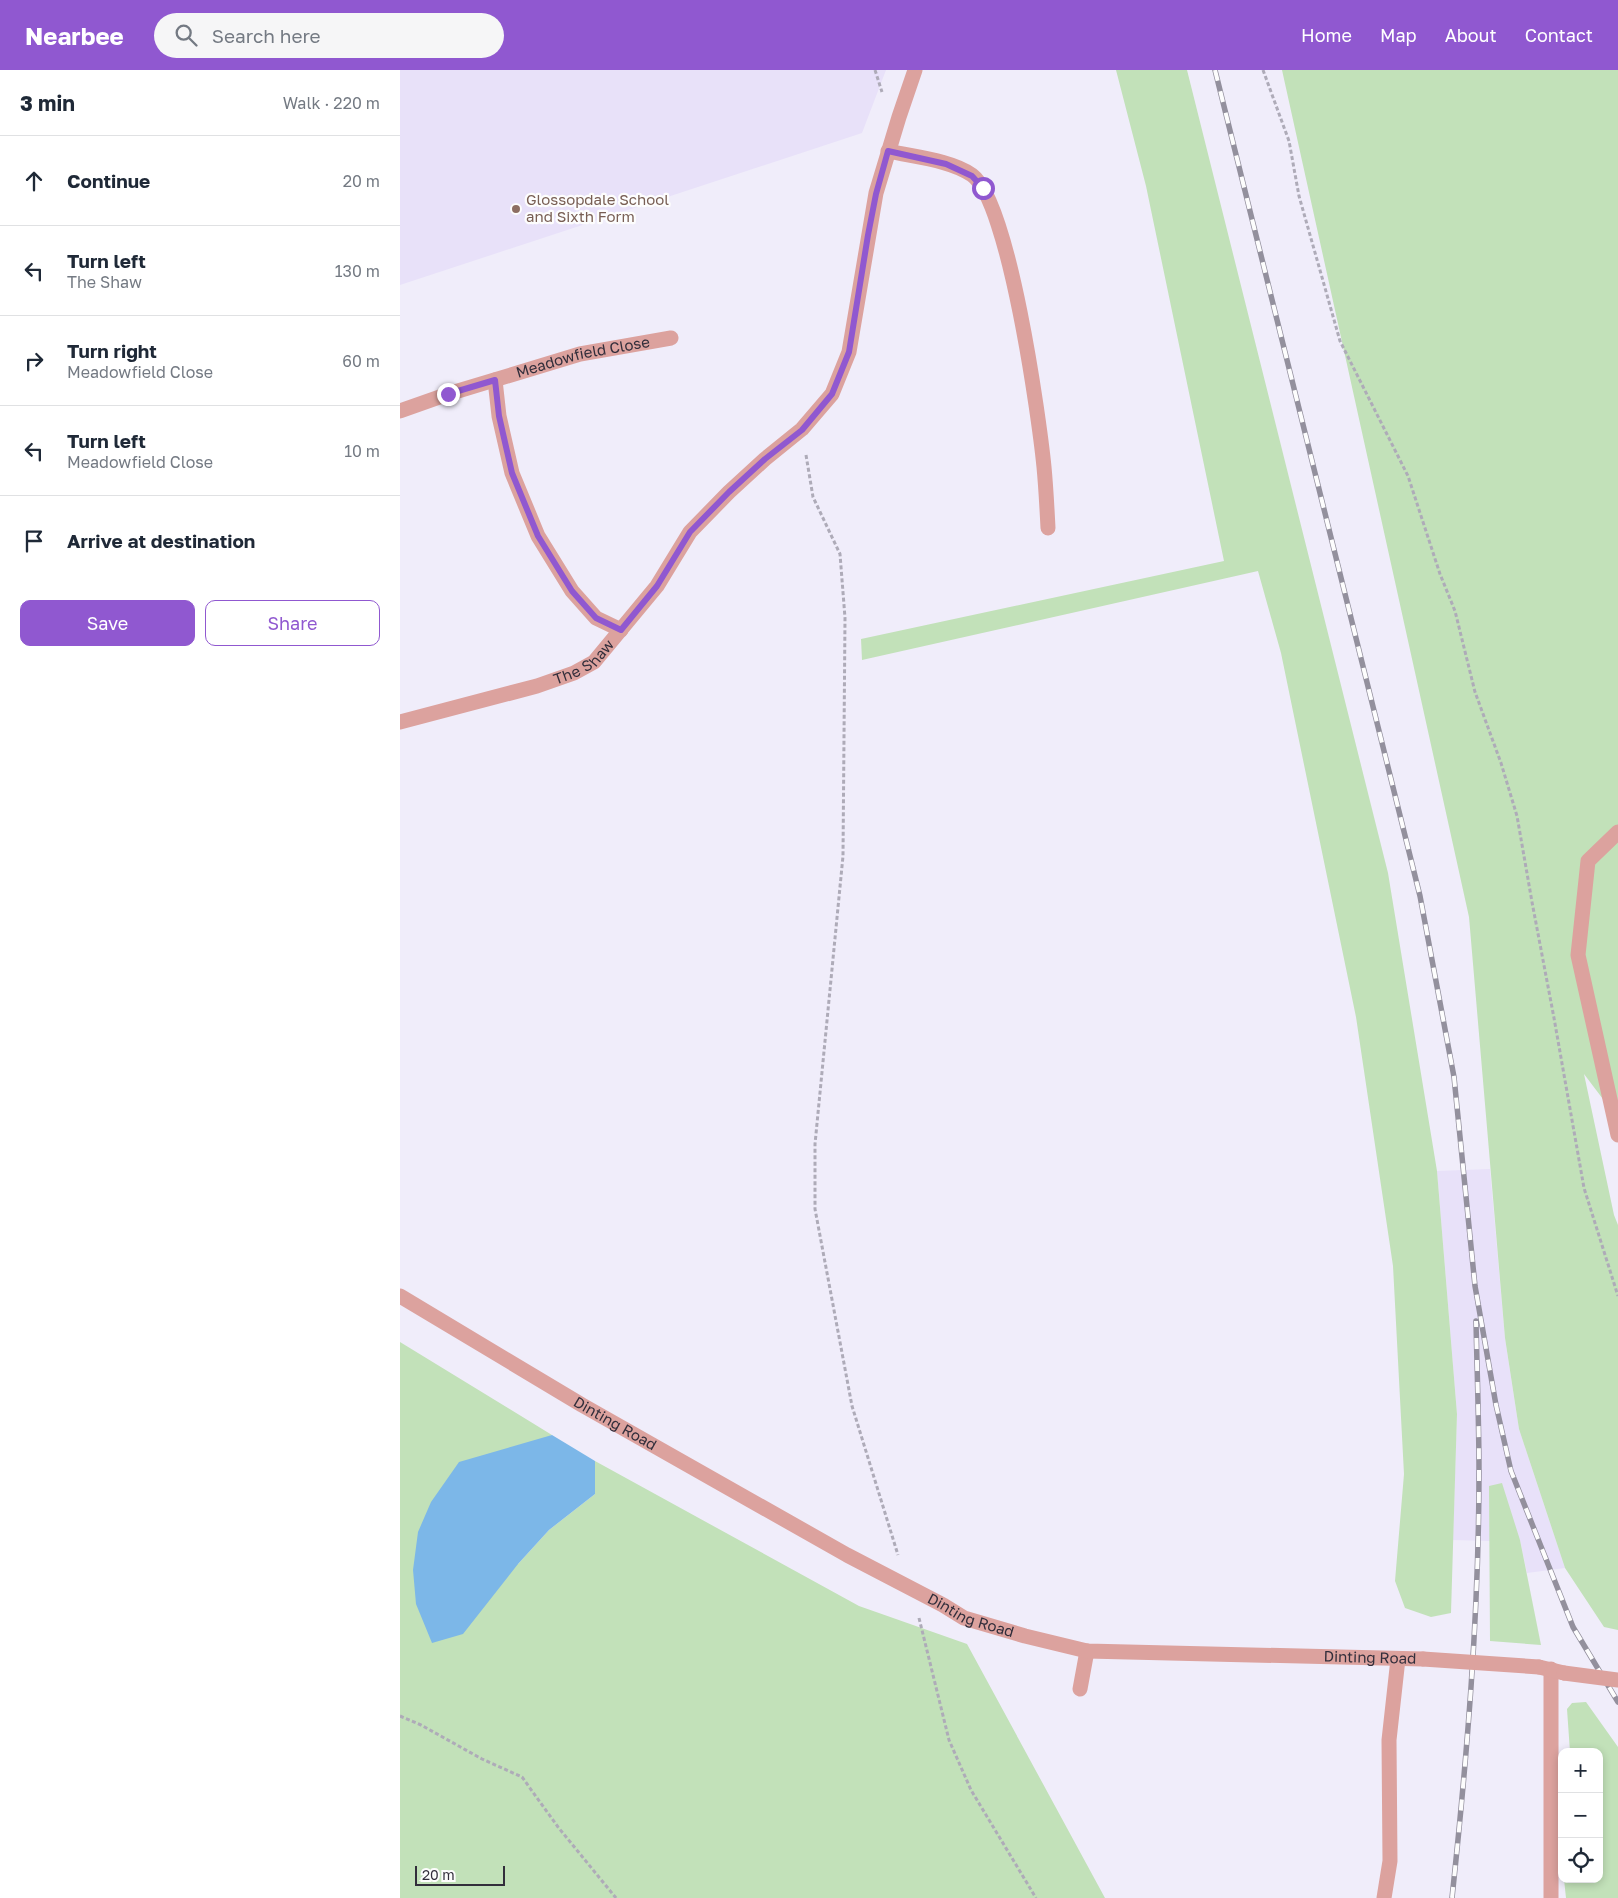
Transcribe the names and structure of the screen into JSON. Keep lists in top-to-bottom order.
{
  "streets": {
    "street": ["Meadowfield Close", "The Shaw", "Dinting Road"]
  },
  "crossings": [
    ["Meadowfield Close", "The Shaw"]
  ],
  "places": ["Glossopdale School and Sixth Form"],
  "scale_bar": "20 m",
  "page": {
    "header": "Nearbee",
    "search": "Search here",
    "nav": [
      "Home",
      "Map",
      "About",
      "Contact"
    ],
    "heading": ["3 min", "Walk · 220 m"],
    "list": [
      ["Continue", "20 m"],
      ["Turn left", "The Shaw", "130 m"],
      ["Turn right", "Meadowfield Close", "60 m"],
      ["Turn left", "Meadowfield Close", "10 m"],
      "Arrive at destination"
    ],
    "buttons": ["Save", "Share"],
    "map_buttons": ["+", "−"],
    "scale": "20 m"
  }
}
